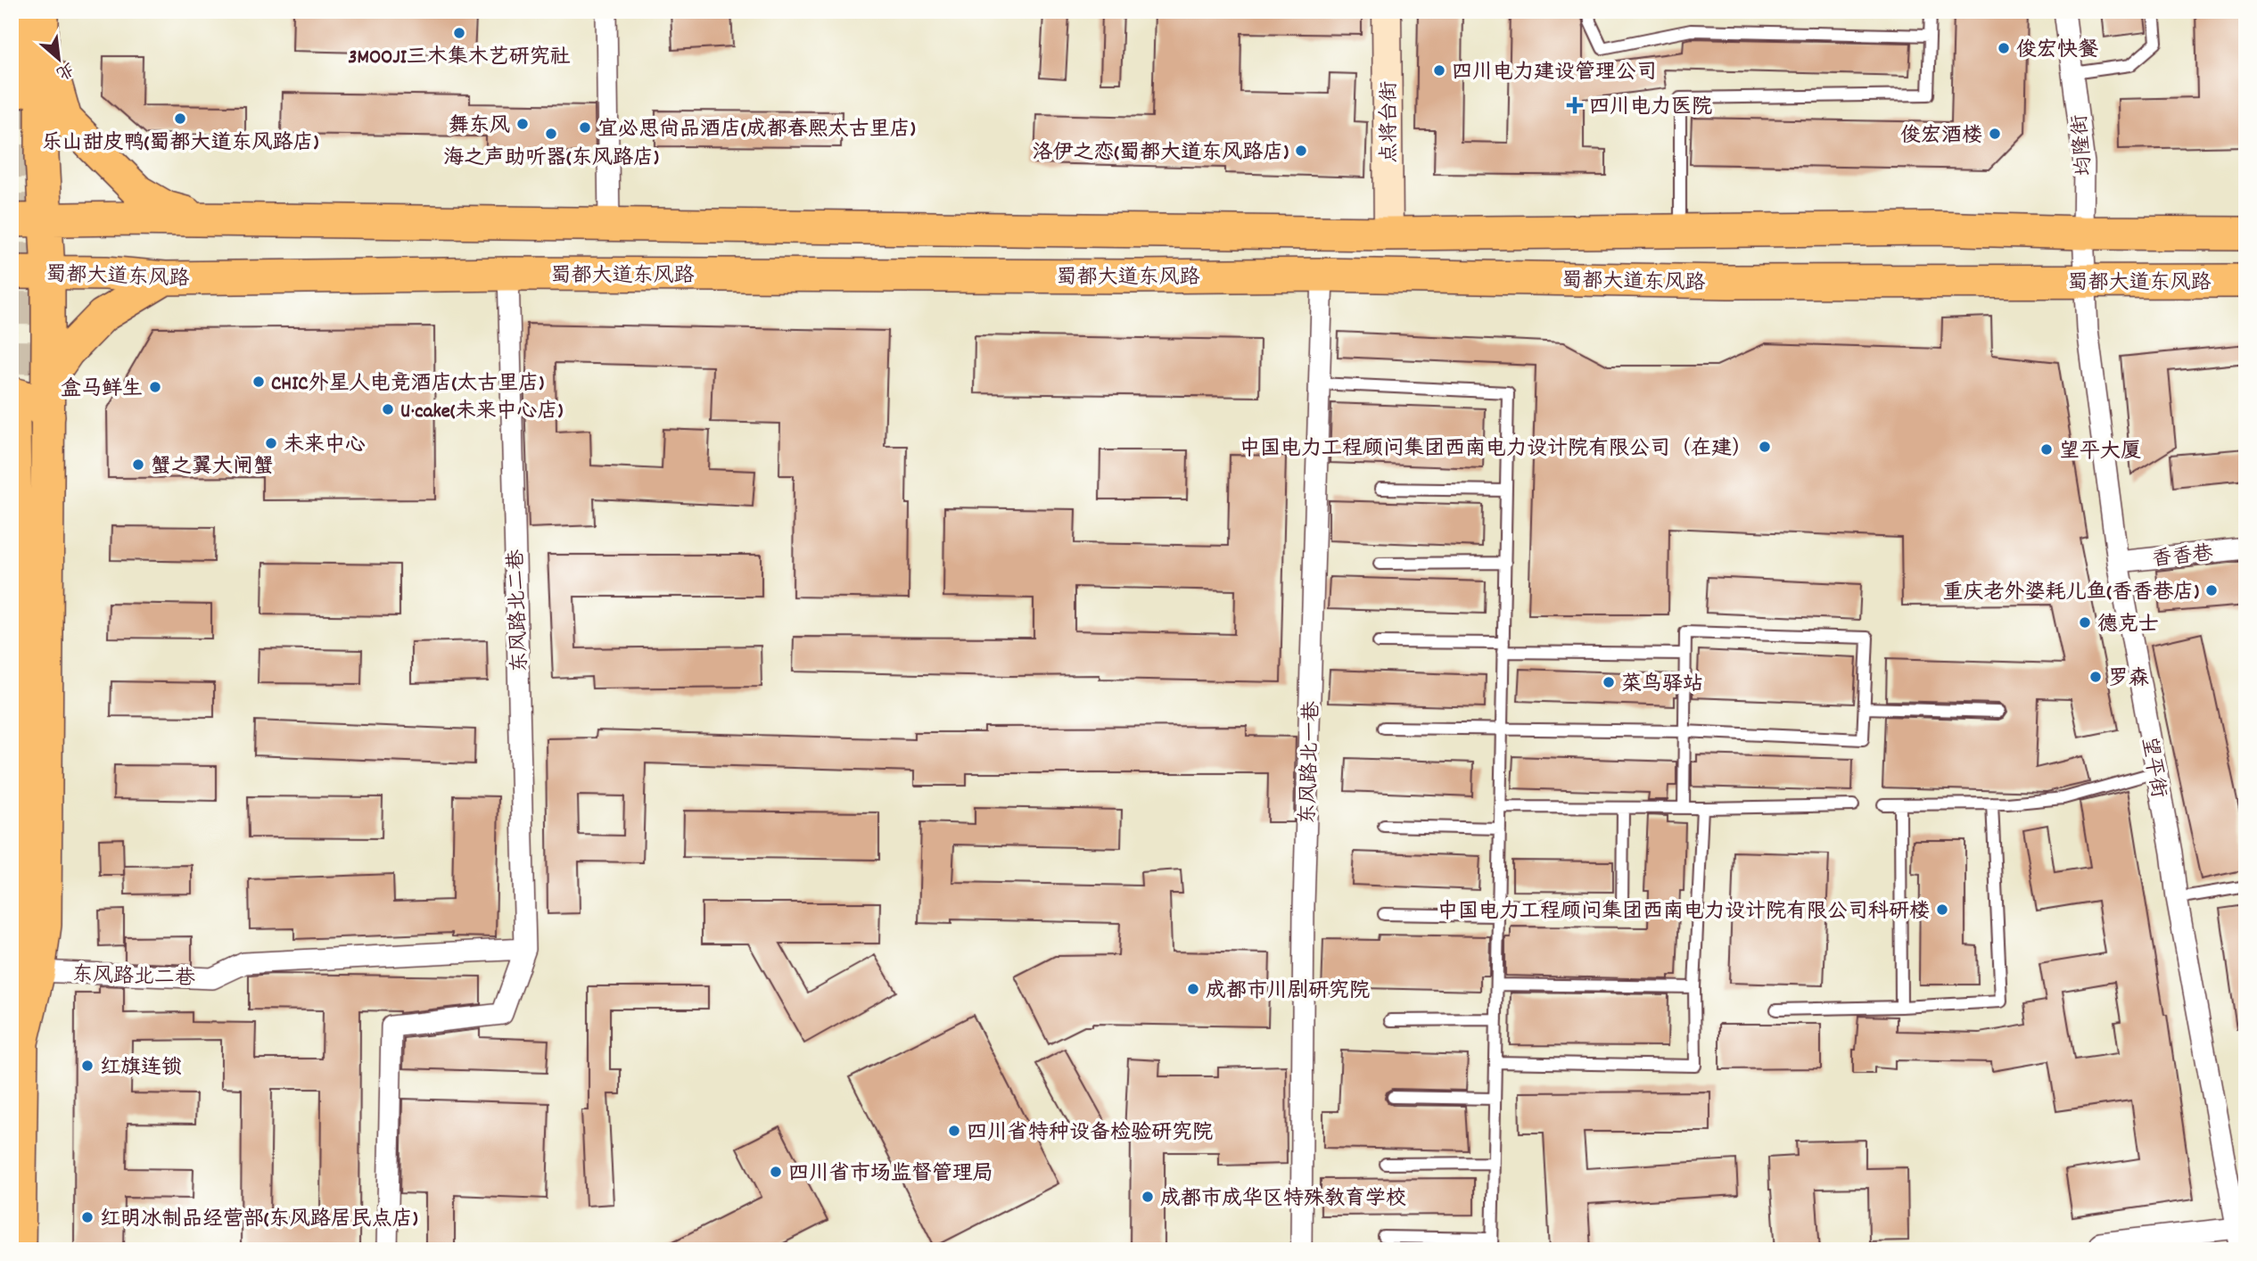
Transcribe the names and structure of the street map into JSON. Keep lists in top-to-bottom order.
{
  "streets": {
    "main road": ["蜀都大道东风路"],
    "street": [
      "点将台街",
      "均隆街",
      "香香巷",
      "东风路北二巷",
      "东风路北一巷",
      "望平街"
    ]
  },
  "crossings": [
    ["均隆街", "蜀都大道东风路"],
    ["均隆街", "望平街"],
    ["蜀都大道东风路", "东风路北二巷"],
    ["蜀都大道东风路", "东风路北一巷"],
    ["蜀都大道东风路", "望平街"],
    ["香香巷", "望平街"]
  ],
  "places": {
    "other": [
      "3MOOJI三木集木艺研究社",
      "俊宏快餐",
      "四川电力建设管理公司",
      "乐山甜皮鸭(蜀都大道东风路店)",
      "舞东风",
      "宜必思尚品酒店(成都春熙太古里店)",
      "海之声助听器(东风路店)",
      "俊宏酒楼",
      "洛伊之恋(蜀都大道东风路店)",
      "CHIC外星人电竞酒店(太古里店)",
      "盒马鲜生",
      "U·cake(未来中心店)",
      "未来中心",
      "中国电力工程顾问集团西南电力设计院有限公司（在建）",
      "望平大厦",
      "蟹之翼大闸蟹",
      "重庆老外婆耗儿鱼(香香巷店)",
      "德克士",
      "罗森",
      "菜鸟驿站",
      "中国电力工程顾问集团西南电力设计院有限公司科研楼",
      "成都市川剧研究院",
      "红旗连锁",
      "四川省特种设备检验研究院",
      "四川省市场监督管理局",
      "成都市成华区特殊教育学校",
      "红明冰制品经营部(东风路居民点店)"
    ],
    "health": ["四川电力医院"]
  },
  "north": "bottom right"
}
